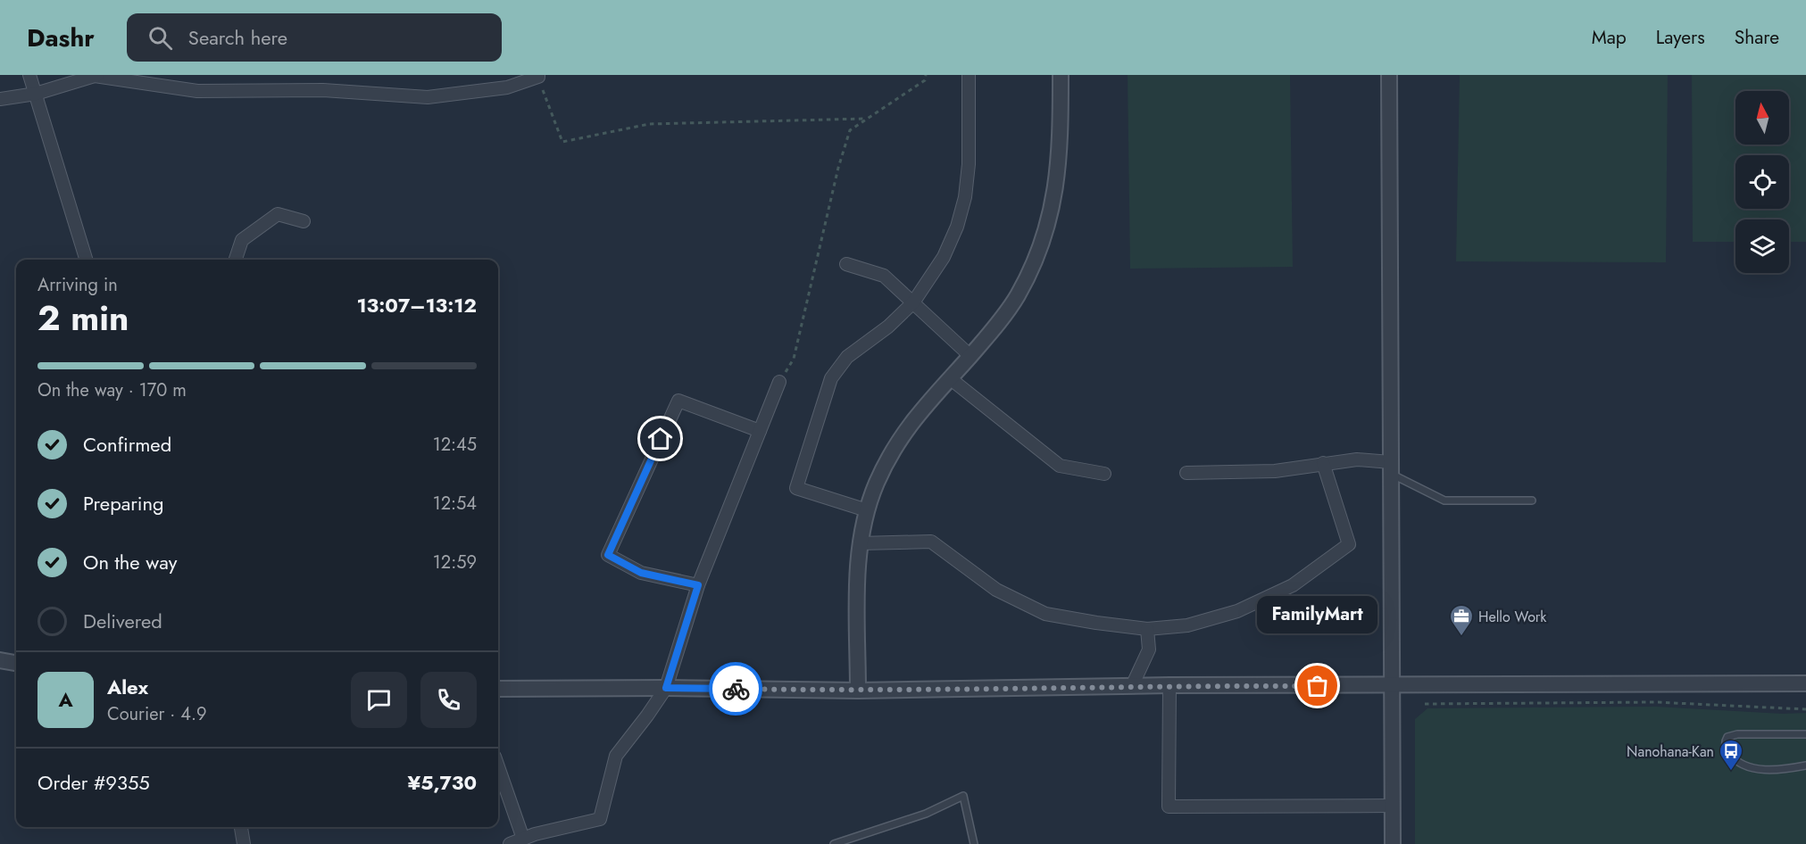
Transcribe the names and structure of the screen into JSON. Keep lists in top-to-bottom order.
{
  "places": {
    "office": ["Hello Work"],
    "other": ["FamilyMart"],
    "bus stop": ["Nanohana-Kan"]
  },
  "north": "top",
  "page": {
    "header": "Dashr",
    "search": "Search here",
    "nav": ["Map", "Layers", "Share"],
    "heading": ["2 min", "Arriving in", "13:07–13:12"],
    "panel": [
      "Alex",
      "Courier · 4.9",
      "Order #9355",
      "¥5,730"
    ],
    "bar": "On the way · 170 m",
    "list": [
      ["Confirmed", "12:45"],
      ["Preparing", "12:54"],
      ["On the way", "12:59"],
      "Delivered"
    ],
    "bubble": "FamilyMart",
    "round": "A"
  }
}
